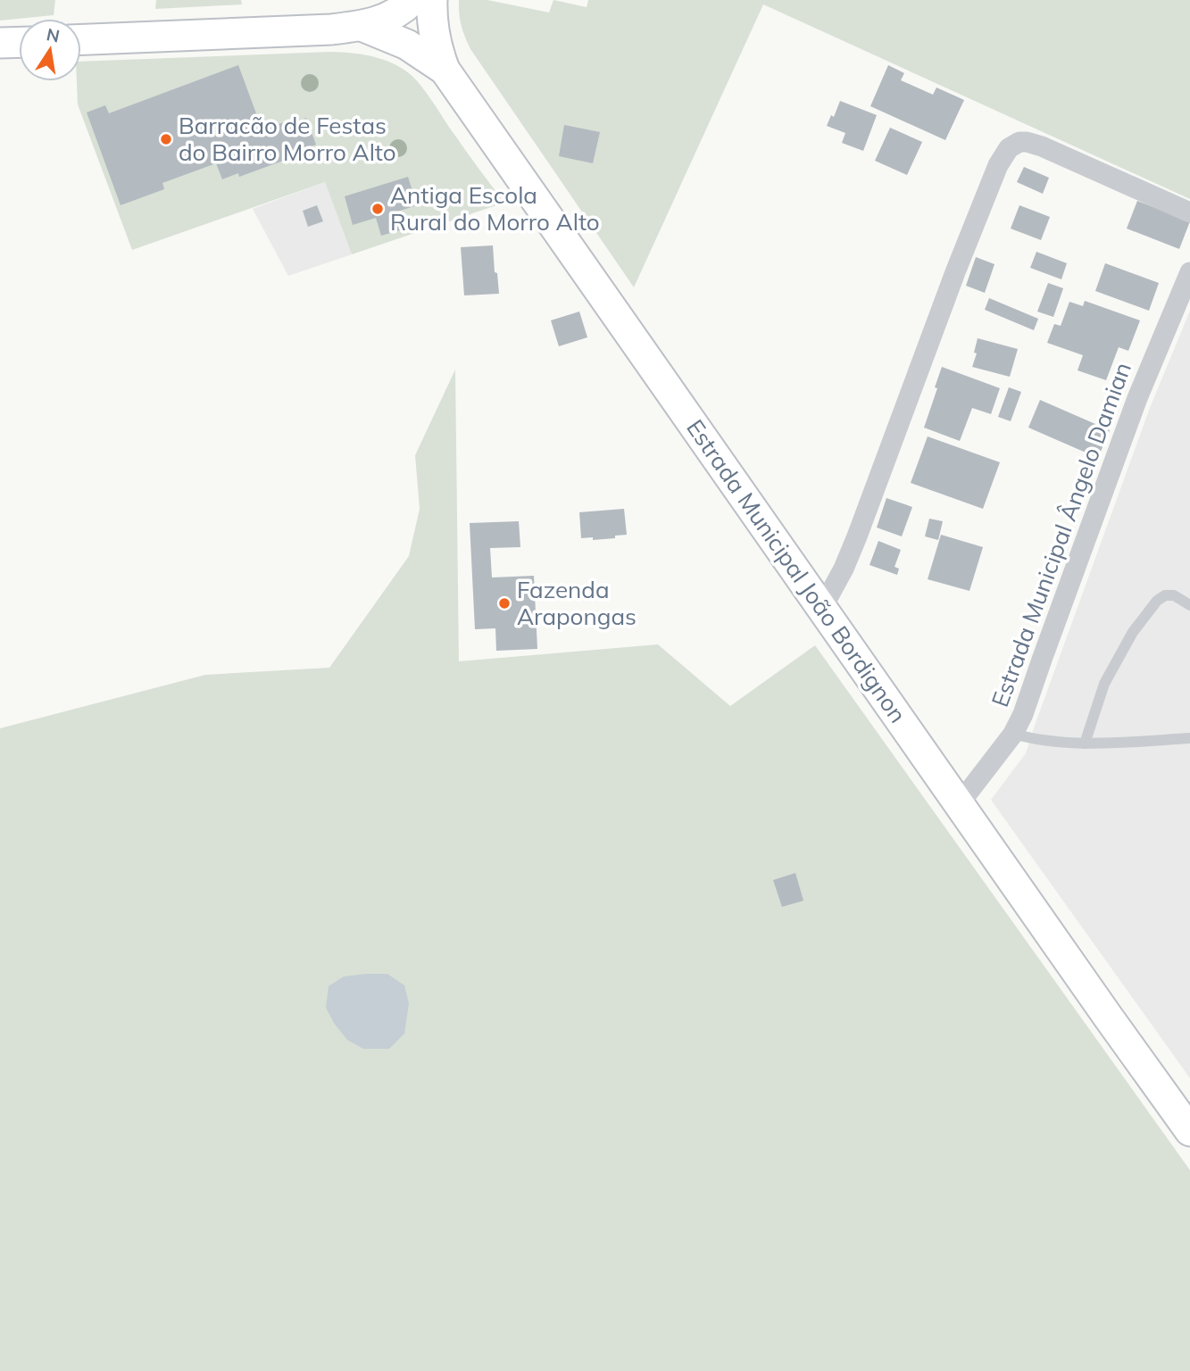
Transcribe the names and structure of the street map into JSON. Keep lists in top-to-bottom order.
{
  "streets": {
    "main road": ["Estrada Municipal João Bordignon"],
    "street": ["Estrada Municipal Ângelo Damian"]
  },
  "crossings": [
    ["Estrada Municipal Ângelo Damian", "Estrada Municipal João Bordignon"]
  ],
  "places": ["Barracão de Festas do Bairro Morro Alto", "Antiga Escola Rural do Morro Alto", "Fazenda Arapongas"],
  "north": "top"
}
